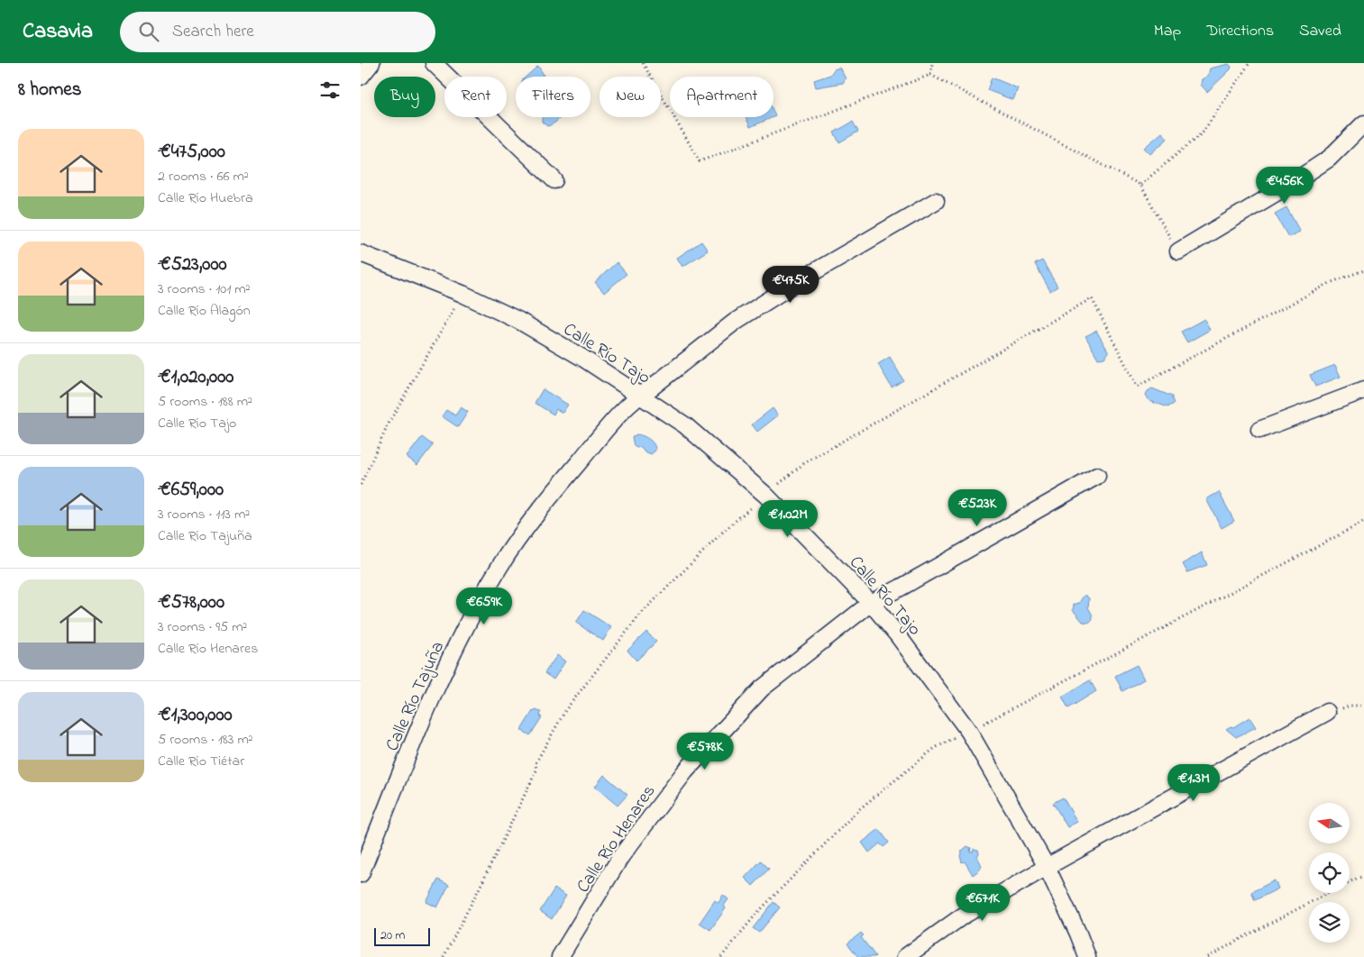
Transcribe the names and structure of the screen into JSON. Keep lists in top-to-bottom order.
{
  "streets": {
    "street": ["Calle Río Tajo", "Calle Río Tajuña", "Calle Río Henares"]
  },
  "crossings": [
    ["Calle Río Tajo", "Calle Río Tajuña"],
    ["Calle Río Tajo", "Calle Río Henares"]
  ],
  "scale_bar": "20 m",
  "north": "left",
  "page": {
    "header": "Casavia",
    "search": "Search here",
    "nav": ["Map", "Directions", "Saved"],
    "heading": "8 homes",
    "chip": [
      "Buy",
      "Rent",
      "Filters",
      "New",
      "Apartment"
    ],
    "list": [
      {
        "name": "€475,000",
        "note": "2 rooms · 66 m² · Calle Río Huebra"
      },
      {
        "name": "€523,000",
        "note": "3 rooms · 101 m² · Calle Río Alagón"
      },
      {
        "name": "€1,020,000",
        "note": "5 rooms · 188 m² · Calle Río Tajo"
      },
      {
        "name": "€659,000",
        "note": "3 rooms · 113 m² · Calle Río Tajuña"
      },
      {
        "name": "€578,000",
        "note": "3 rooms · 95 m² · Calle Río Henares"
      },
      {
        "name": "€1,300,000",
        "note": "5 rooms · 183 m² · Calle Río Tiétar"
      }
    ],
    "price": [
      "€456K",
      "€475K",
      "€523K",
      "€1.02M",
      "€659K",
      "€578K",
      "€1.3M",
      "€671K"
    ],
    "scale": "20 m"
  }
}
